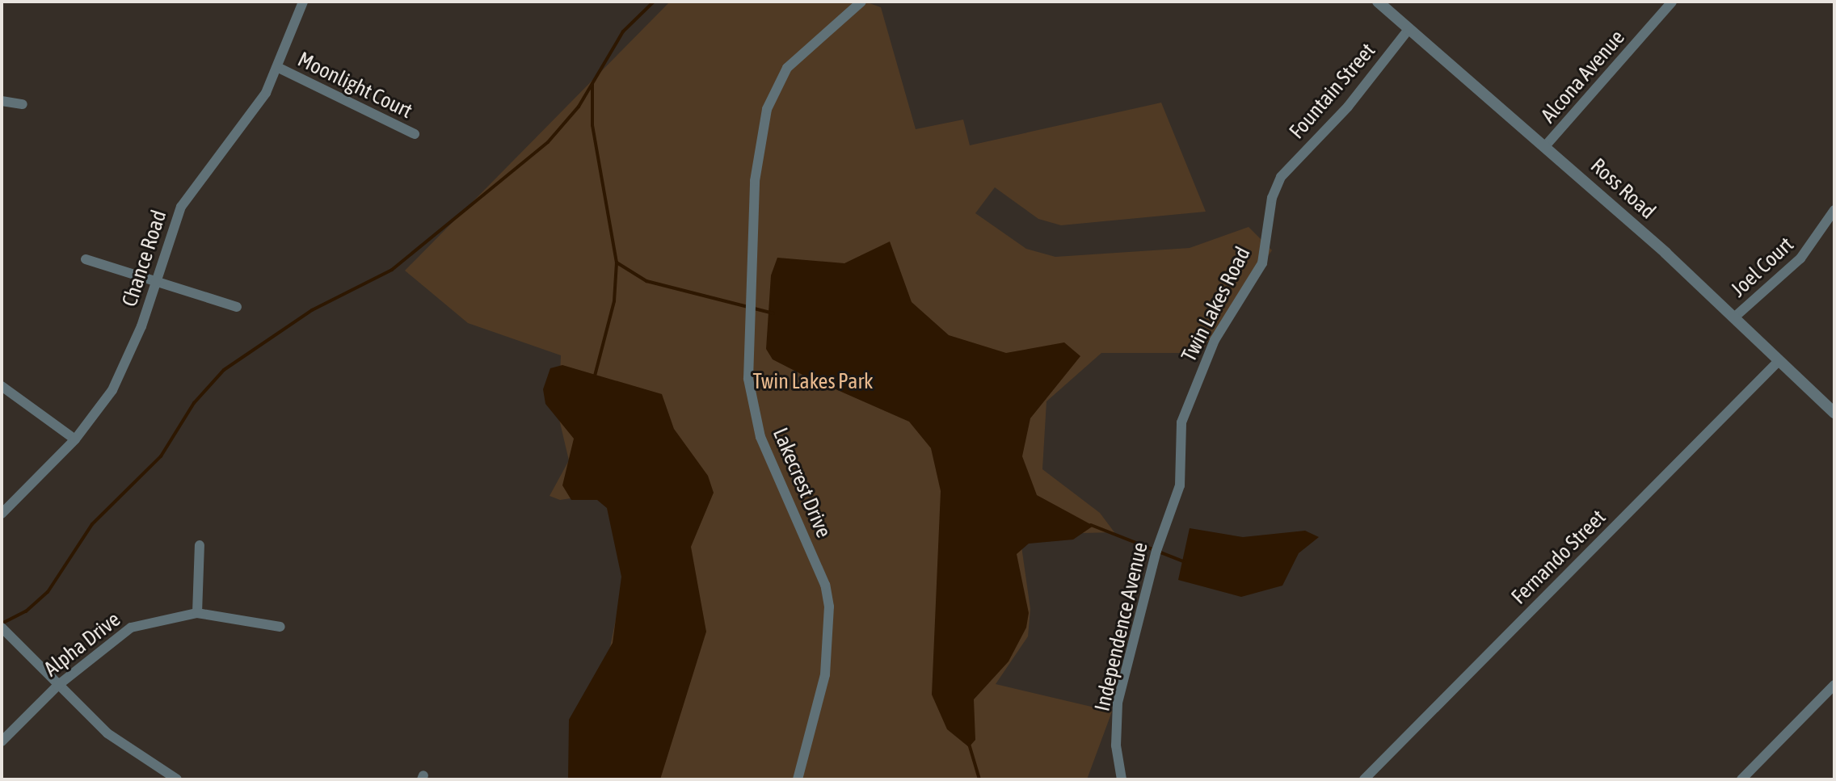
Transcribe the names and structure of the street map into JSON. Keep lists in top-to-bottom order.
{
  "streets": {
    "street": [
      "Alcona Avenue",
      "Moonlight Court",
      "Fountain Street",
      "Ross Road",
      "Chance Road",
      "Joel Court",
      "Twin Lakes Road",
      "Lakecrest Drive",
      "Fernando Street",
      "Independence Avenue",
      "Alpha Drive"
    ]
  },
  "crossings": [
    ["Alcona Avenue", "Ross Road"],
    ["Moonlight Court", "Chance Road"],
    ["Fountain Street", "Ross Road"],
    ["Fountain Street", "Twin Lakes Road"],
    ["Ross Road", "Joel Court"],
    ["Ross Road", "Fernando Street"],
    ["Twin Lakes Road", "Independence Avenue"]
  ],
  "parks": ["Twin Lakes Park"]
}
